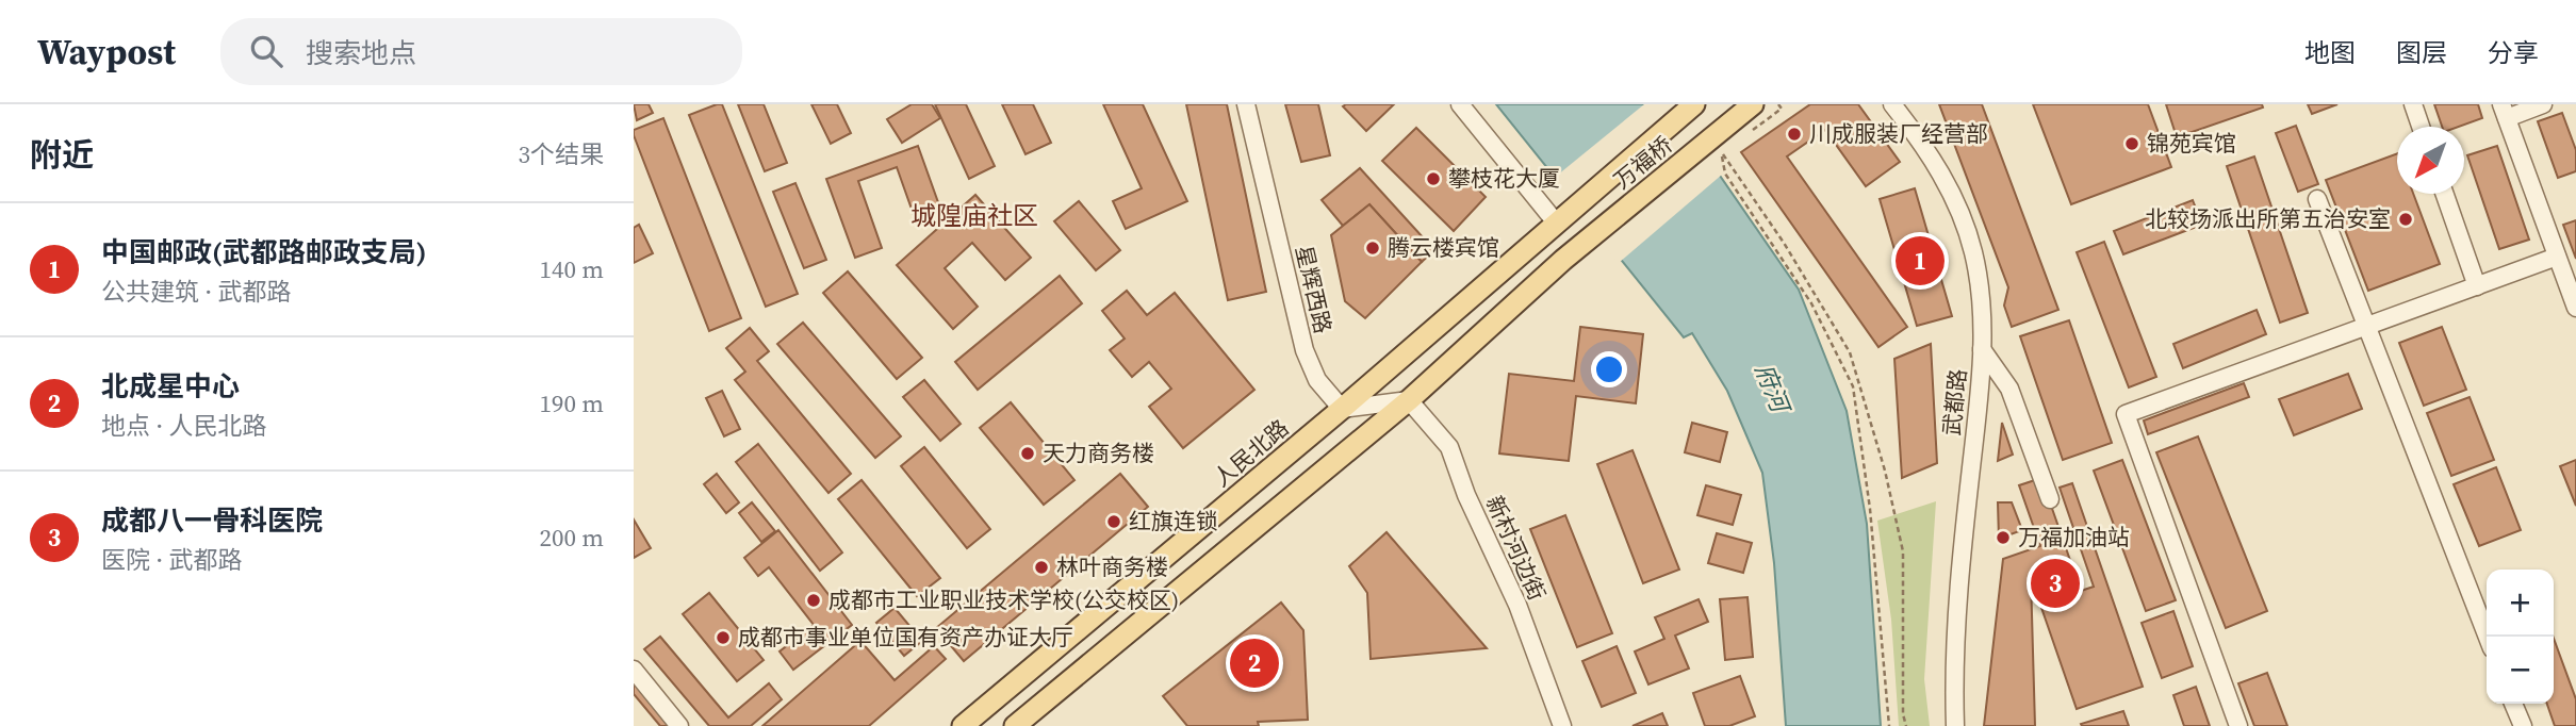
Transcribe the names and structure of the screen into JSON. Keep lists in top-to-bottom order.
{
  "streets": {
    "main road": ["万福桥", "人民北路"],
    "street": ["星辉西路", "武都路", "新村河边街"]
  },
  "crossings": [
    ["万福桥", "人民北路"],
    ["万福桥", "新村河边街"],
    ["星辉西路", "人民北路"]
  ],
  "districts": ["城隍庙社区"],
  "water": ["府河"],
  "places": [
    "川成服装厂经营部",
    "锦苑宾馆",
    "攀枝花大厦",
    "北较场派出所第五治安室",
    "腾云楼宾馆",
    "天力商务楼",
    "红旗连锁",
    "万福加油站",
    "林叶商务楼",
    "成都市工业职业技术学校(公交校区)",
    "成都市事业单位国有资产办证大厅"
  ],
  "north": "bottom left",
  "page": {
    "header": "Waypost",
    "search": "搜索地点",
    "nav": ["地图", "图层", "分享"],
    "heading": ["附近", "3个结果"],
    "list": [
      {
        "mark": "1",
        "name": "中国邮政(武都路邮政支局)",
        "note": "公共建筑 · 武都路",
        "value": "140 m"
      },
      {
        "mark": "2",
        "name": "北成星中心",
        "note": "地点 · 人民北路",
        "value": "190 m"
      },
      {
        "mark": "3",
        "name": "成都八一骨科医院",
        "note": "医院 · 武都路",
        "value": "200 m"
      }
    ],
    "pins": ["1", "3", "2"],
    "map_buttons": ["+", "−"]
  }
}
